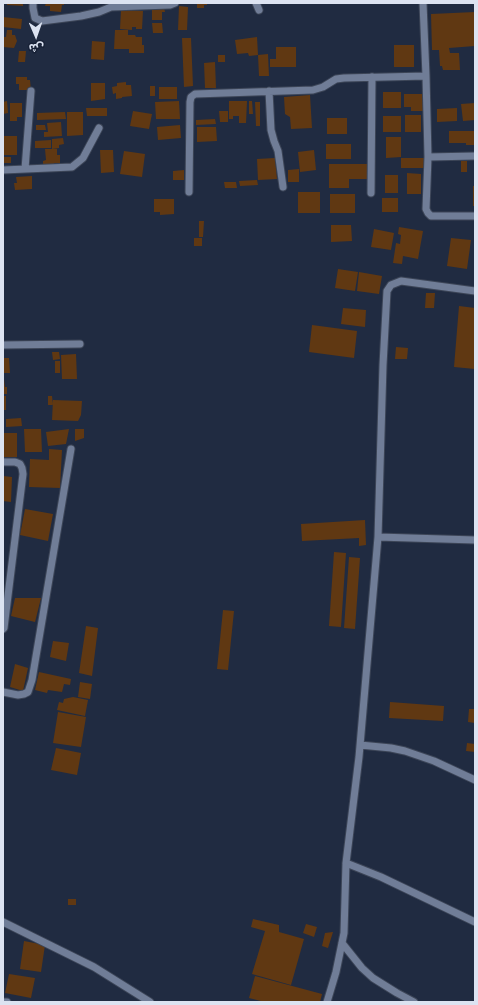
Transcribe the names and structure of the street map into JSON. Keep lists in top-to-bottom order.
{
  "north": "bottom"
}
